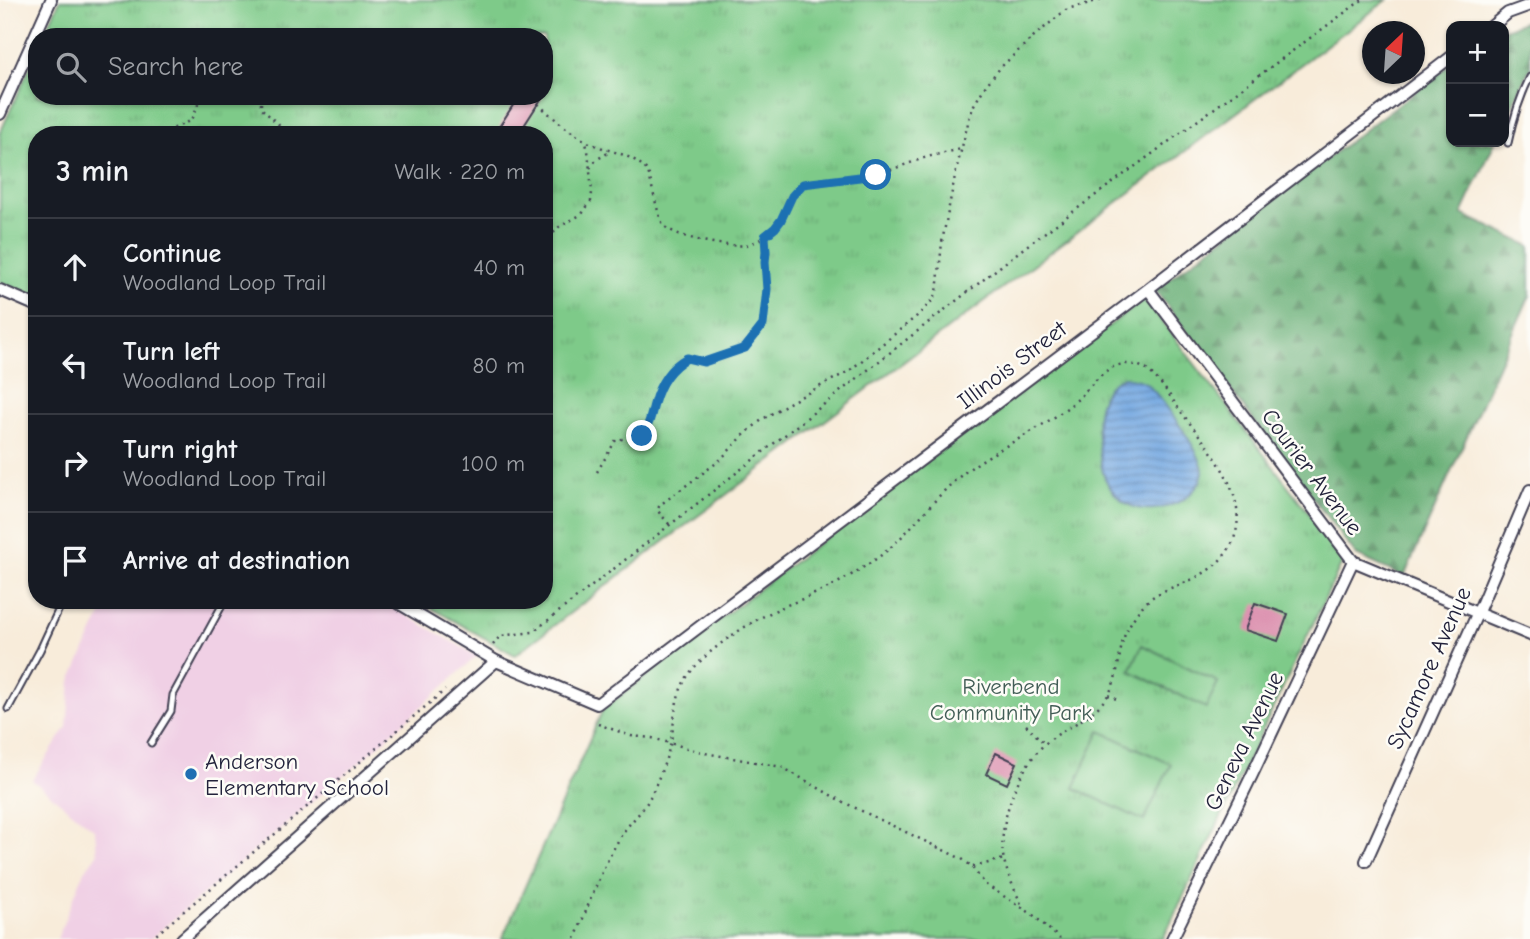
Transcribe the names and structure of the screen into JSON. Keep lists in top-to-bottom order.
{
  "streets": {
    "street": [
      "Illinois Street",
      "Courier Avenue",
      "Sycamore Avenue",
      "Geneva Avenue"
    ]
  },
  "crossings": [
    ["Illinois Street", "Courier Avenue"],
    ["Courier Avenue", "Sycamore Avenue"],
    ["Courier Avenue", "Geneva Avenue"]
  ],
  "parks": ["Riverbend Community Park"],
  "places": ["Anderson Elementary School"],
  "north": "top right",
  "page": {
    "map_buttons": ["+", "−"],
    "search": "Search here",
    "heading": ["3 min", "Walk · 220 m"],
    "list": [
      ["Continue", "Woodland Loop Trail", "40 m"],
      ["Turn left", "Woodland Loop Trail", "80 m"],
      ["Turn right", "Woodland Loop Trail", "100 m"],
      "Arrive at destination"
    ]
  }
}
